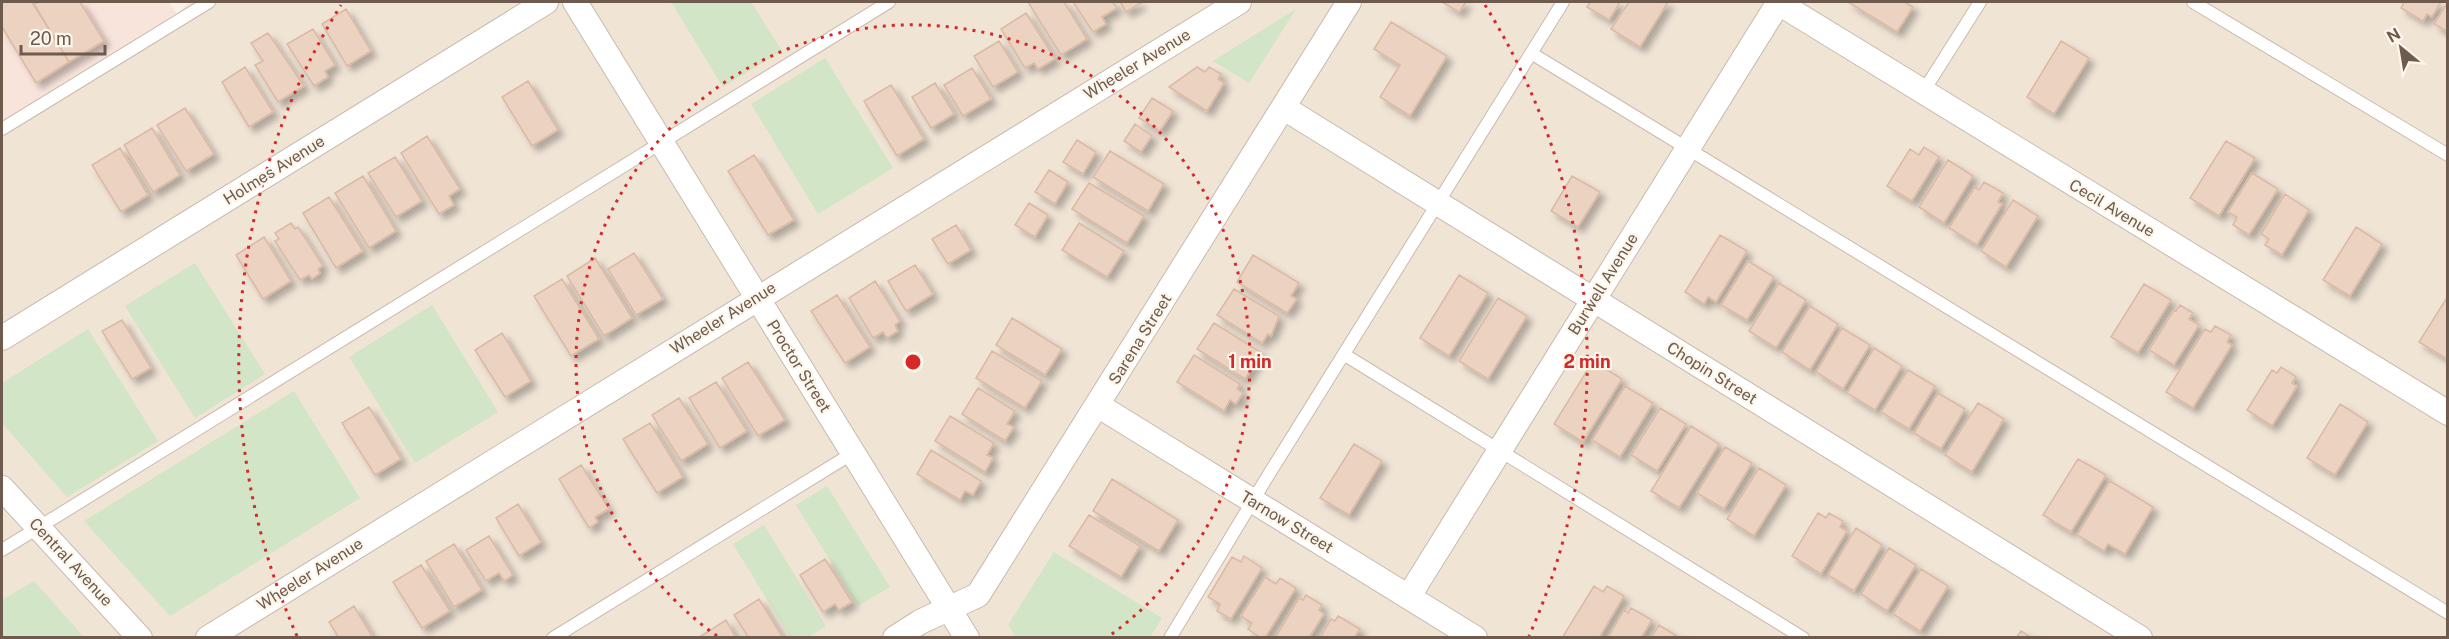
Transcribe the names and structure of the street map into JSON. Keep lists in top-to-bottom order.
{
  "streets": {
    "street": [
      "Wheeler Avenue",
      "Holmes Avenue",
      "Cecil Avenue",
      "Burwell Avenue",
      "Sarena Street",
      "Proctor Street",
      "Chopin Street",
      "Tarnow Street",
      "Central Avenue"
    ]
  },
  "crossings": [
    ["Wheeler Avenue", "Proctor Street"],
    ["Cecil Avenue", "Burwell Avenue"],
    ["Burwell Avenue", "Chopin Street"],
    ["Burwell Avenue", "Tarnow Street"],
    ["Sarena Street", "Proctor Street"],
    ["Sarena Street", "Chopin Street"],
    ["Sarena Street", "Tarnow Street"]
  ],
  "scale_bar": "20 m",
  "north": "top left",
  "rings": ["1 min", "2 min"]
}
